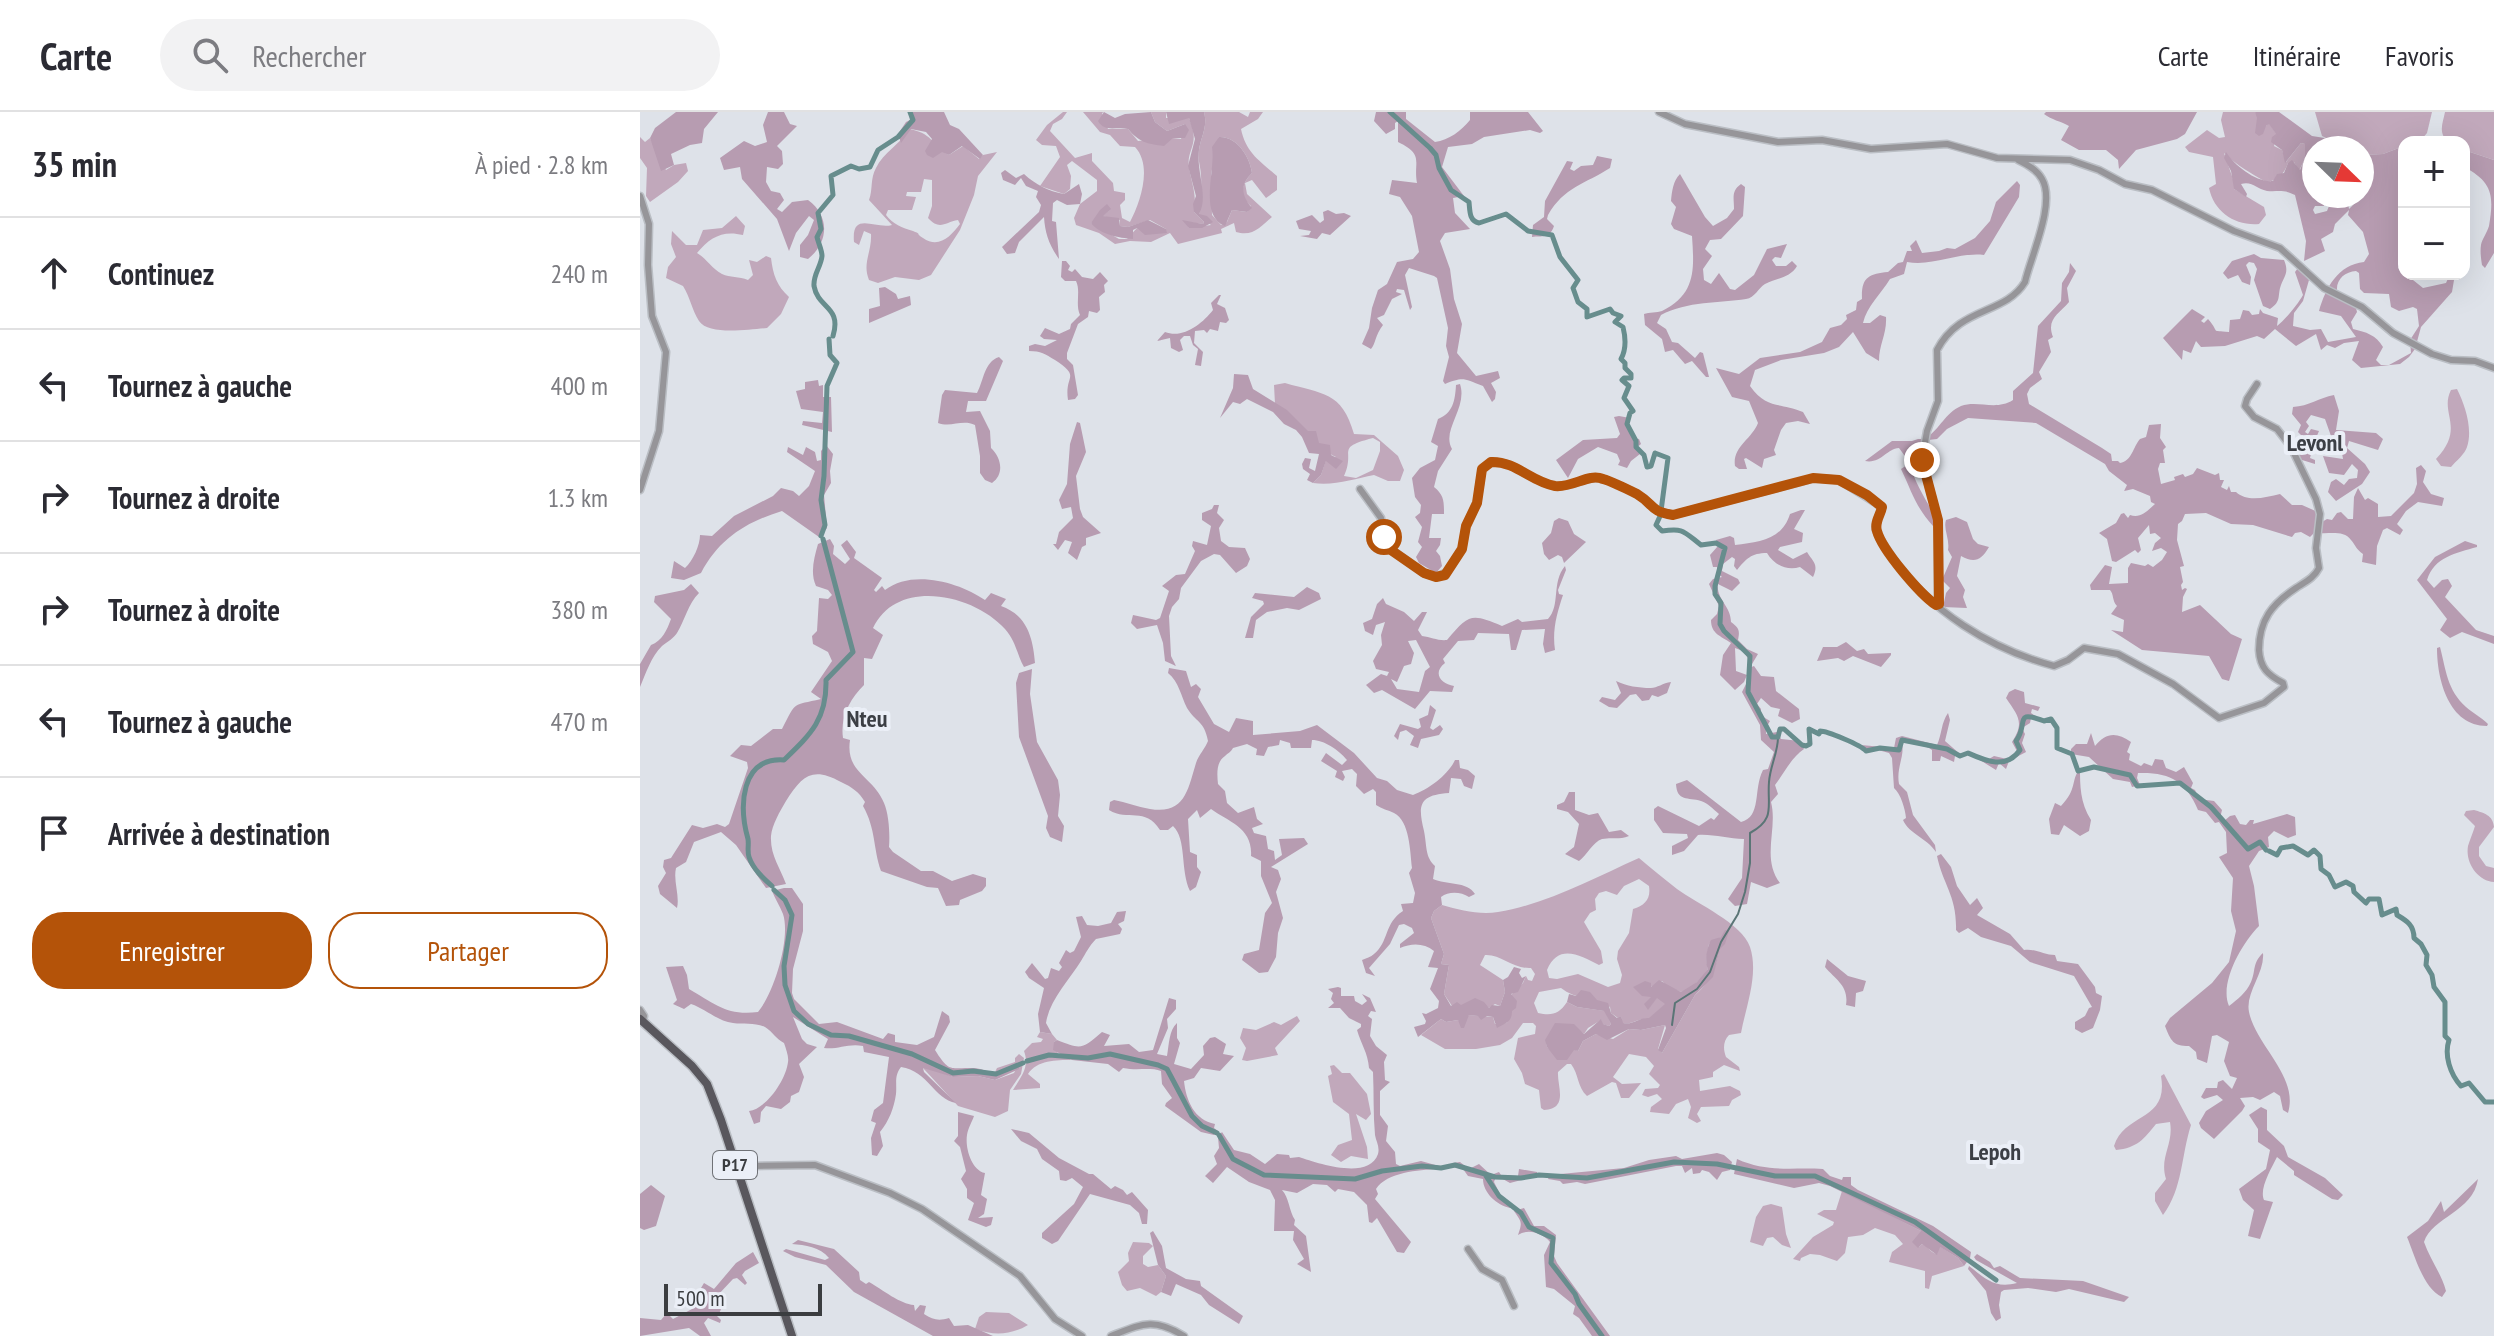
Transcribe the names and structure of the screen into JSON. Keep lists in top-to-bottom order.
{
  "streets": {
    "main road": ["P17"]
  },
  "districts": ["Levonl", "Nteu", "Lepoh"],
  "scale_bar": "500 m",
  "north": "bottom right",
  "page": {
    "header": "Carte",
    "search": "Rechercher",
    "nav": ["Carte", "Itinéraire", "Favoris"],
    "heading": ["35 min", "À pied · 2.8 km"],
    "map_buttons": ["+", "−"],
    "list": [
      ["Continuez", "240 m"],
      ["Tournez à gauche", "400 m"],
      ["Tournez à droite", "1.3 km"],
      ["Tournez à droite", "380 m"],
      ["Tournez à gauche", "470 m"],
      "Arrivée à destination"
    ],
    "buttons": ["Enregistrer", "Partager"],
    "scale": "500 m"
  }
}
